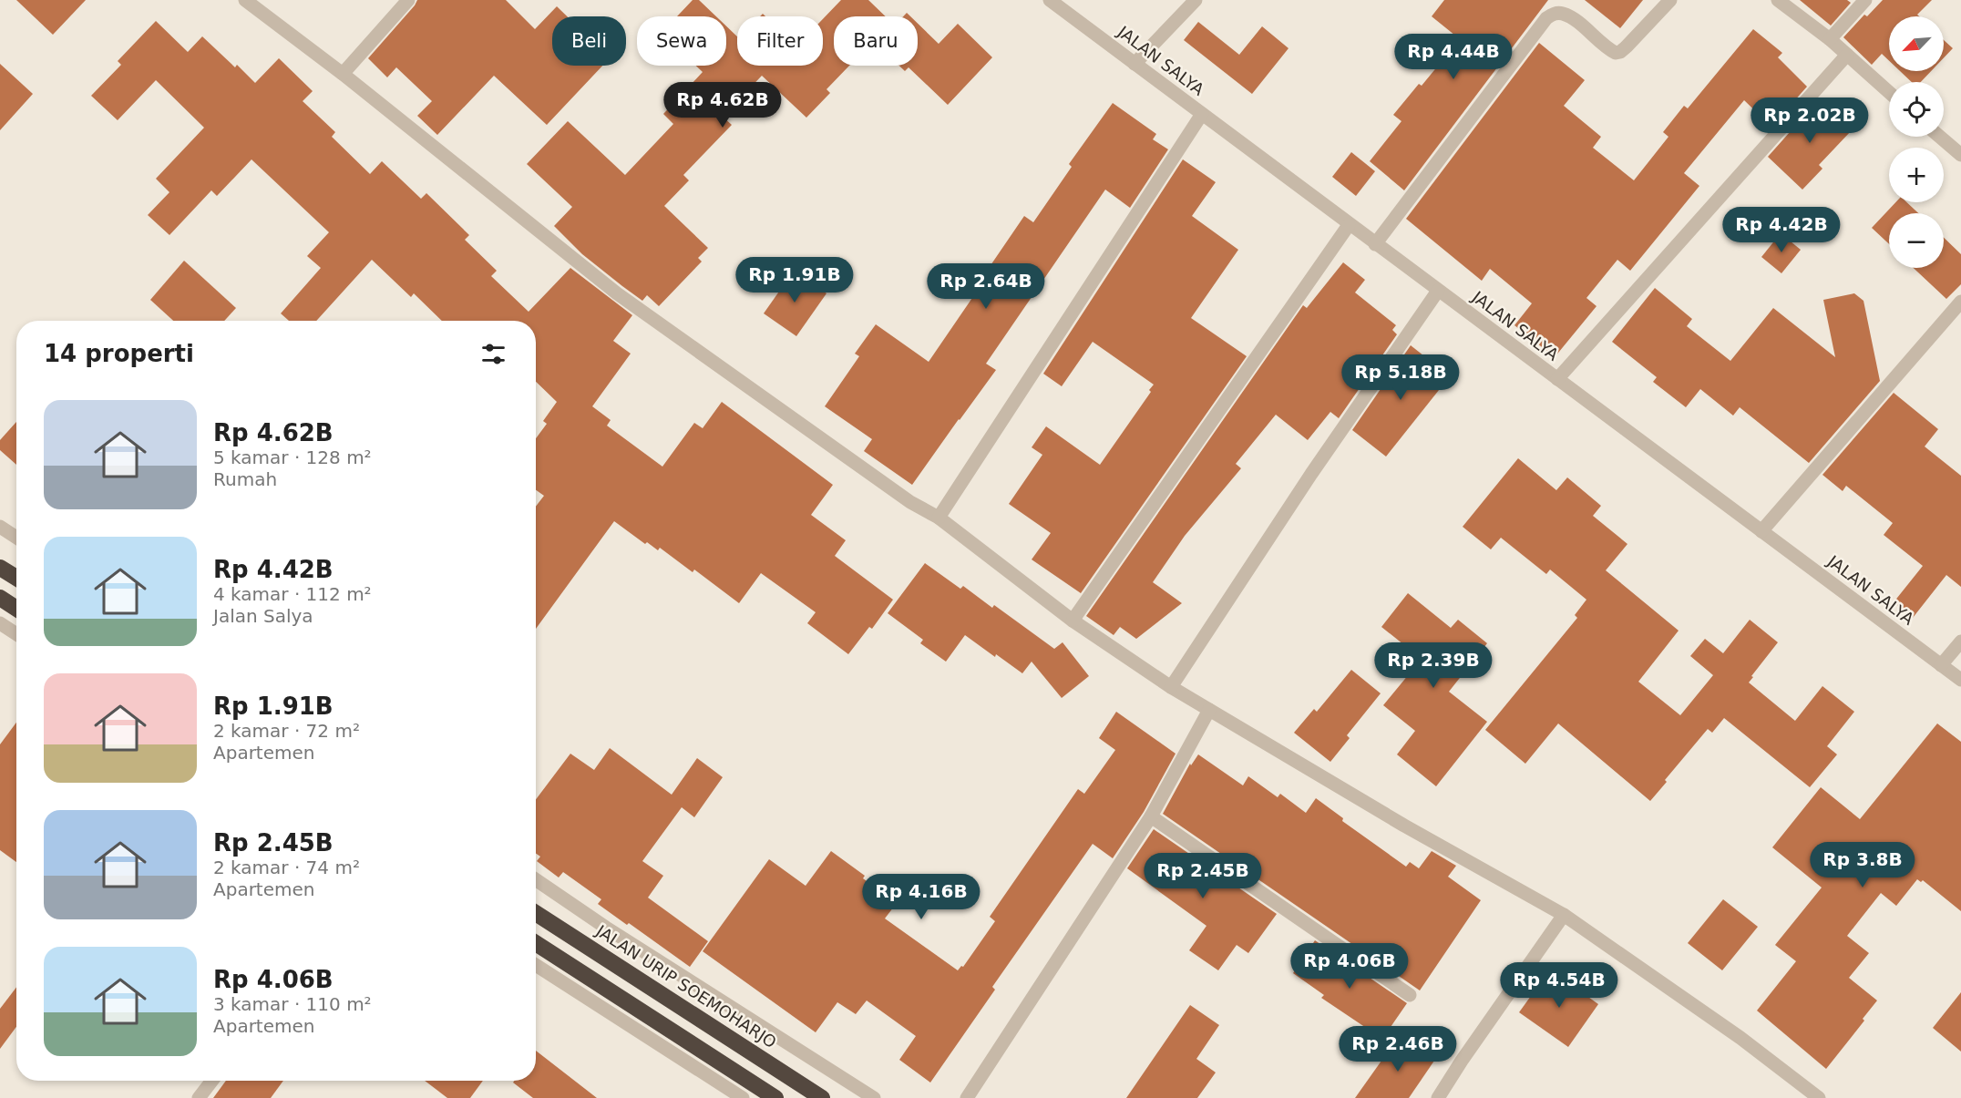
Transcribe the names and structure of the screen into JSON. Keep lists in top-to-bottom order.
{
  "streets": {
    "highway": ["JALAN URIP SOEMOHARJO"],
    "street": ["JALAN SALYA"]
  },
  "north": "bottom left",
  "page": {
    "map_buttons": ["+", "−"],
    "chip": [
      "Beli",
      "Sewa",
      "Filter",
      "Baru"
    ],
    "price": [
      "Rp 4.44B",
      "Rp 4.62B",
      "Rp 2.02B",
      "Rp 4.42B",
      "Rp 1.91B",
      "Rp 2.64B",
      "Rp 5.18B",
      "Rp 2.39B",
      "Rp 3.8B",
      "Rp 2.45B",
      "Rp 4.16B",
      "Rp 4.06B",
      "Rp 4.54B",
      "Rp 2.46B"
    ],
    "heading": "14 properti",
    "list": [
      {
        "name": "Rp 4.62B",
        "note": "5 kamar · 128 m² · Rumah"
      },
      {
        "name": "Rp 4.42B",
        "note": "4 kamar · 112 m² · Jalan Salya"
      },
      {
        "name": "Rp 1.91B",
        "note": "2 kamar · 72 m² · Apartemen"
      },
      {
        "name": "Rp 2.45B",
        "note": "2 kamar · 74 m² · Apartemen"
      },
      {
        "name": "Rp 4.06B",
        "note": "3 kamar · 110 m² · Apartemen"
      }
    ]
  }
}
